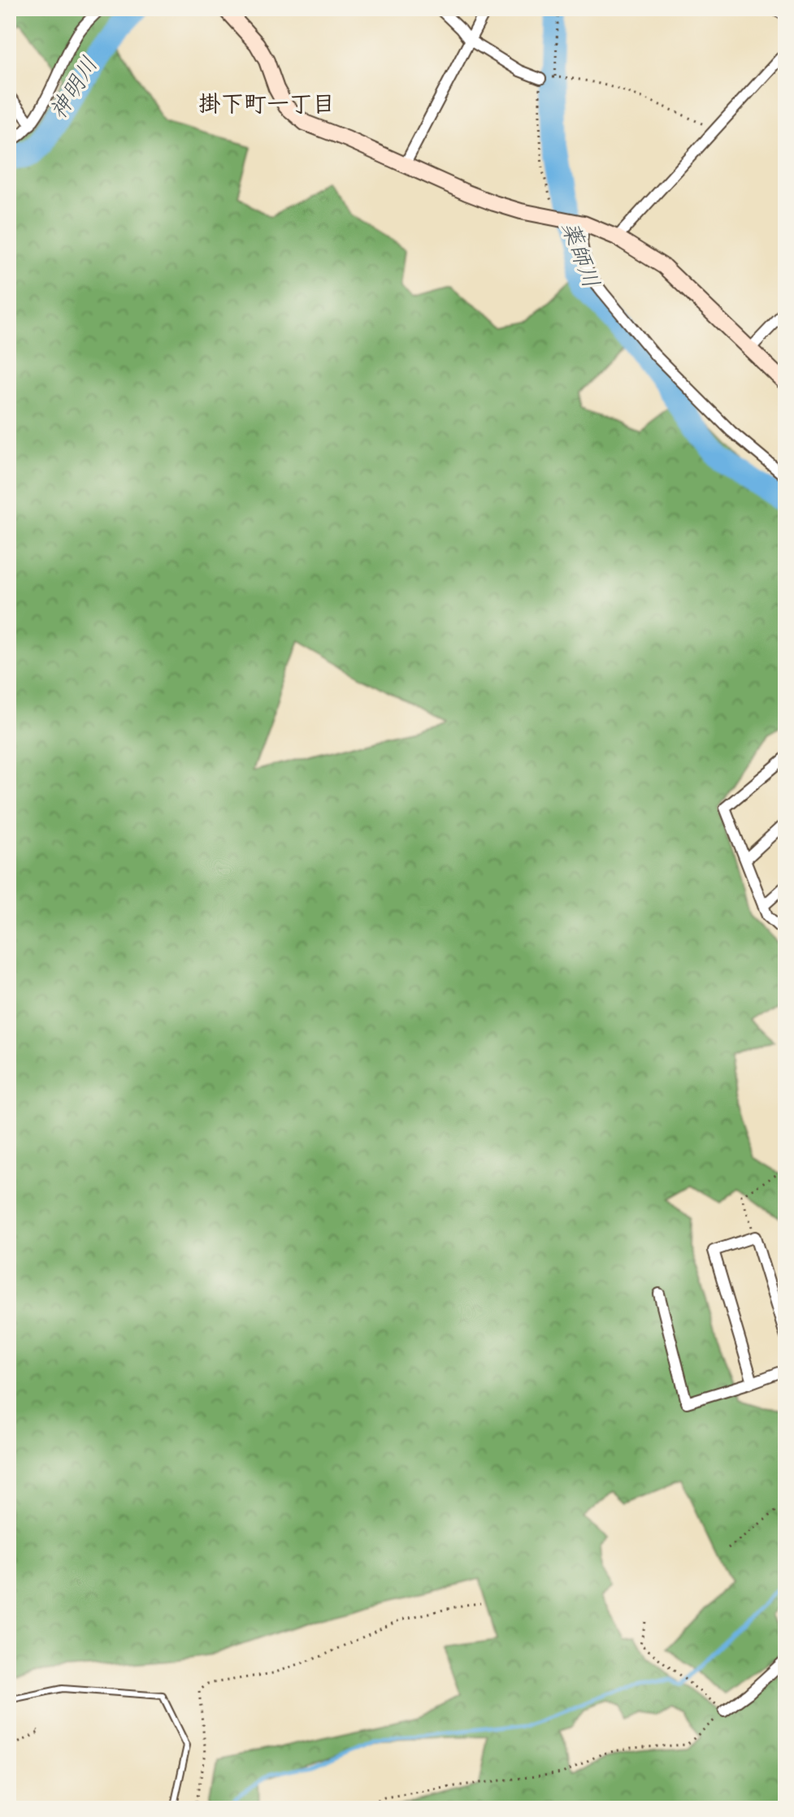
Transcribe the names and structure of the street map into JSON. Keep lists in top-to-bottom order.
{
  "districts": ["掛下町一丁目"],
  "water": ["神明川", "薬師川"]
}
